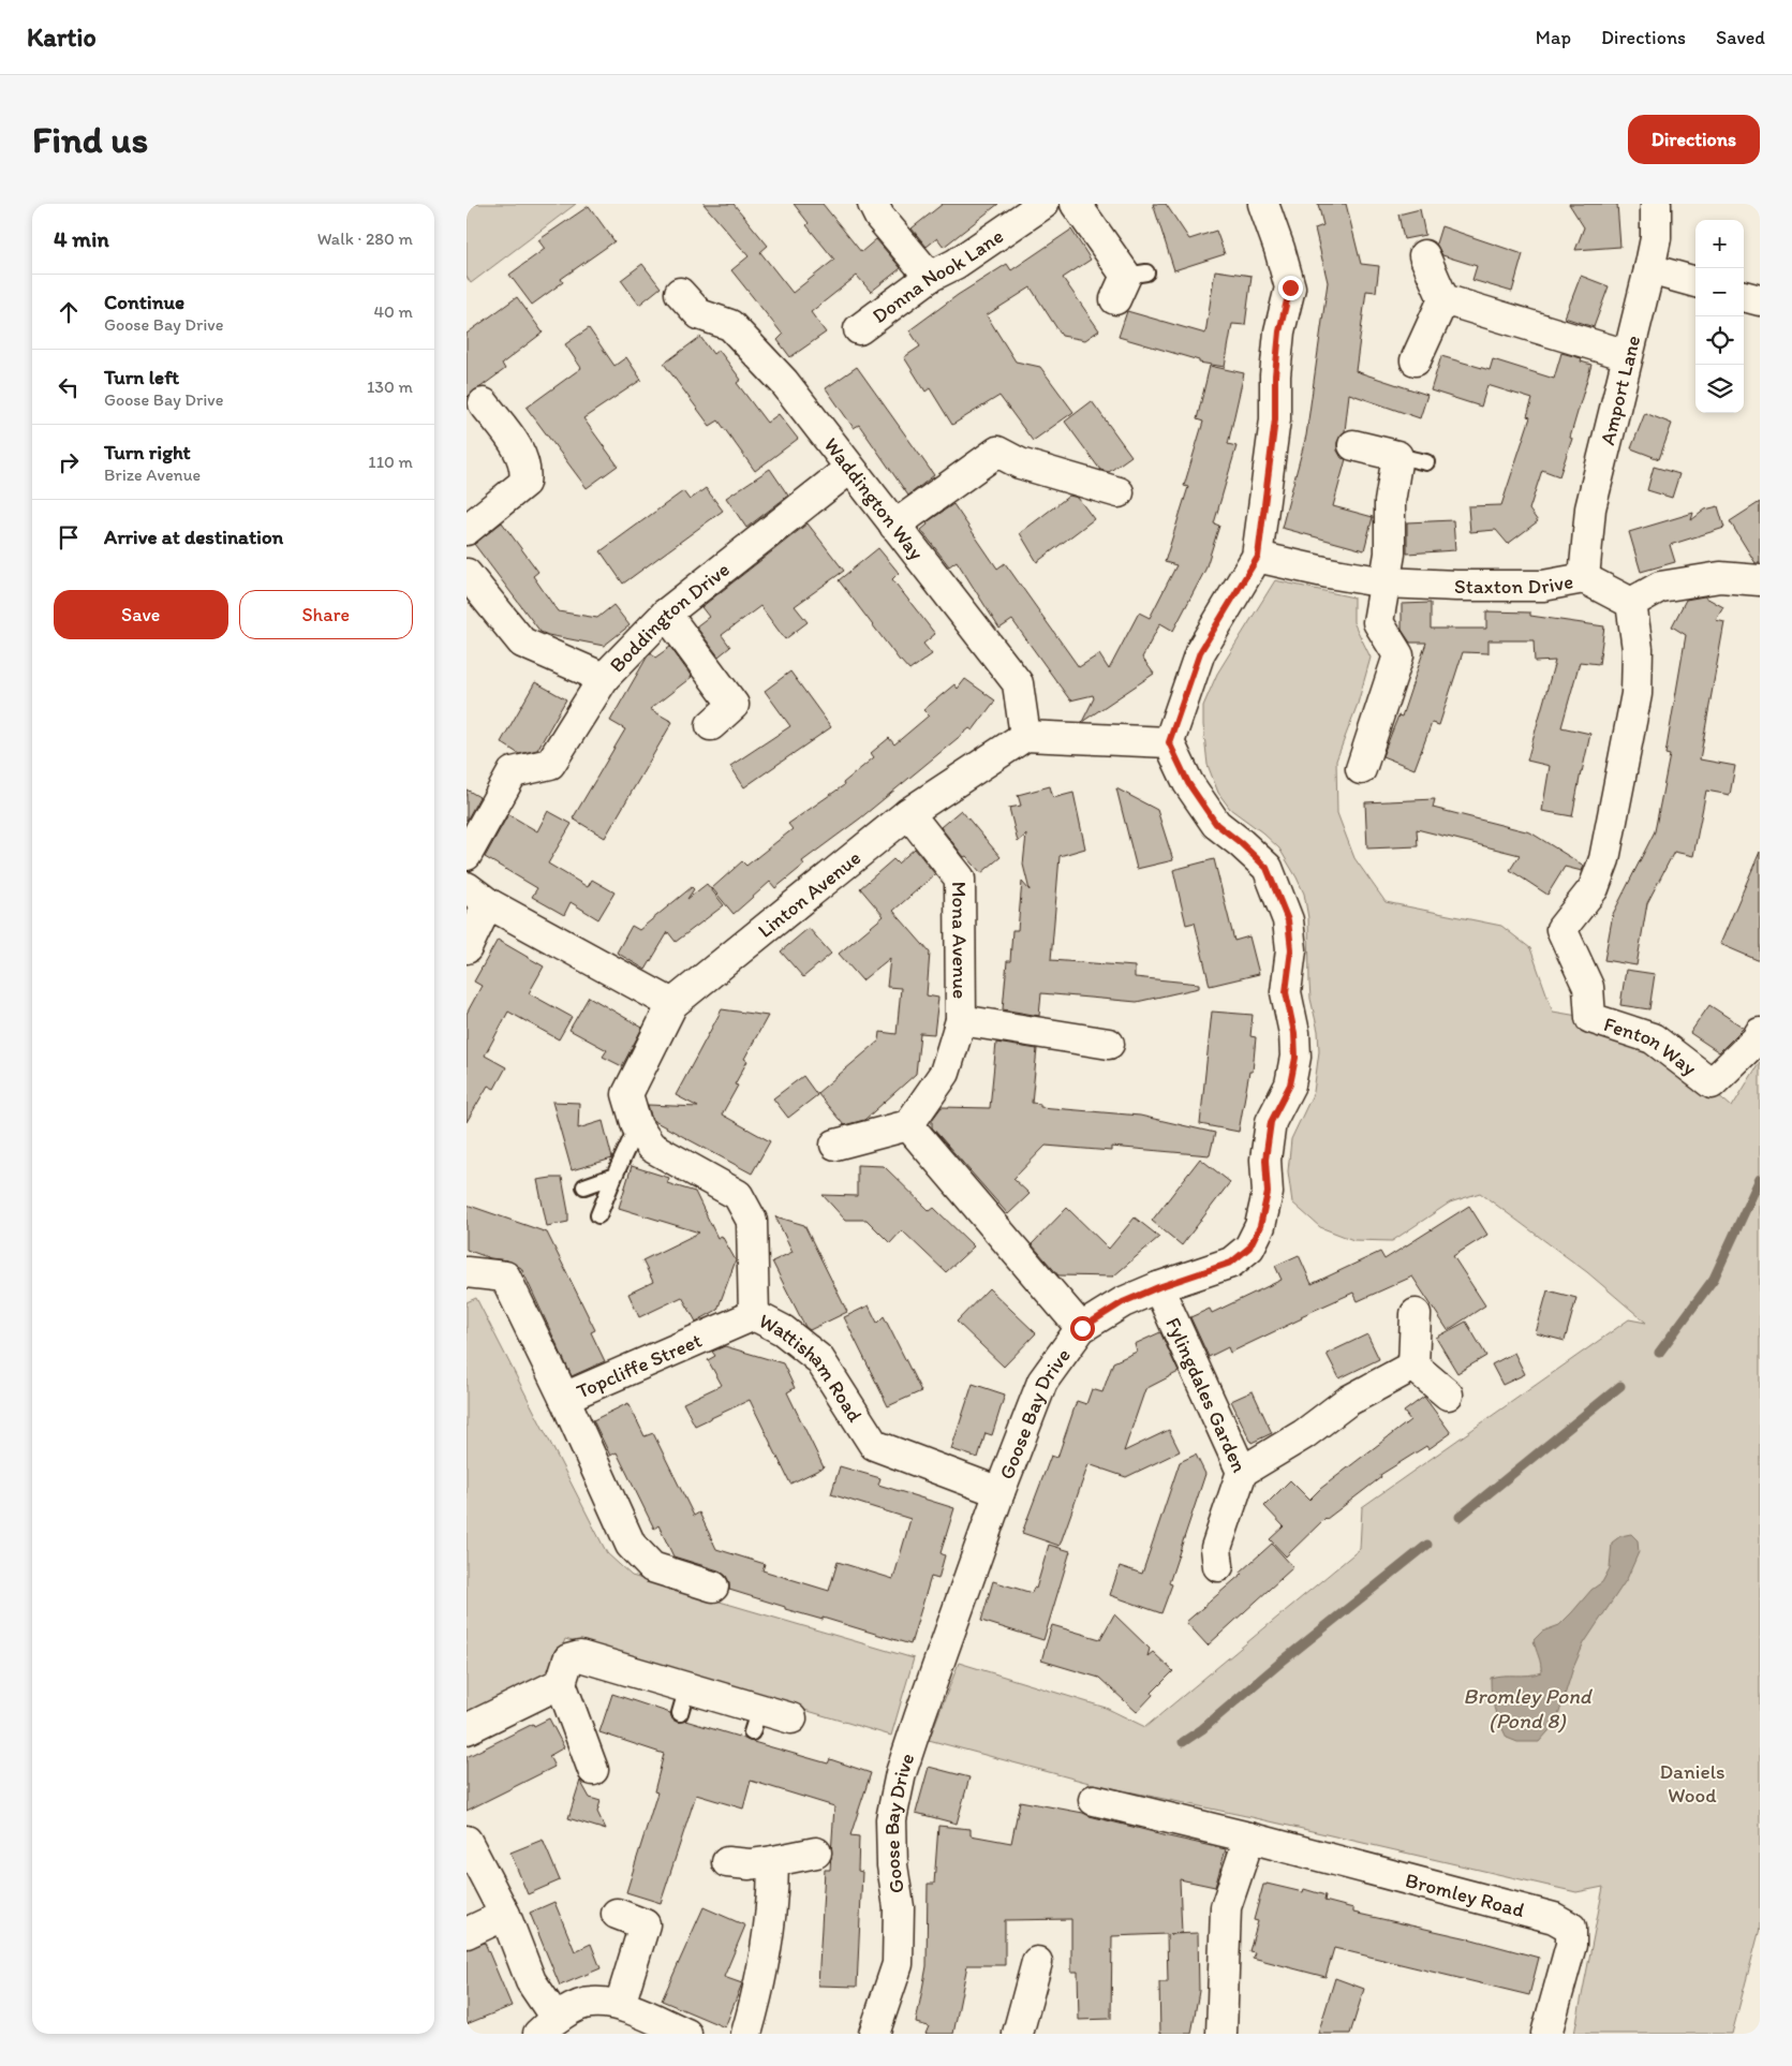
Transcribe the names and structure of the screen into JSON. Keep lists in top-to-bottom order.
{
  "streets": {
    "street": [
      "Donna Nook Lane",
      "Amport Lane",
      "Waddington Way",
      "Staxton Drive",
      "Boddington Drive",
      "Linton Avenue",
      "Mona Avenue",
      "Fenton Way",
      "Topcliffe Street",
      "Wattisham Road",
      "Fylingdales Garden",
      "Goose Bay Drive",
      "Bromley Road"
    ]
  },
  "crossings": [
    ["Amport Lane", "Staxton Drive"],
    ["Waddington Way", "Boddington Drive"],
    ["Waddington Way", "Linton Avenue"],
    ["Staxton Drive", "Fenton Way"],
    ["Linton Avenue", "Mona Avenue"],
    ["Linton Avenue", "Wattisham Road"],
    ["Topcliffe Street", "Wattisham Road"],
    ["Wattisham Road", "Goose Bay Drive"],
    ["Fylingdales Garden", "Goose Bay Drive"]
  ],
  "water": ["Bromley Pond (Pond 8)"],
  "parks": ["Daniels Wood"],
  "page": {
    "header": "Kartio",
    "nav": ["Map", "Directions", "Saved"],
    "buttons": [
      "Directions",
      ["Save", "Share"]
    ],
    "title": "Find us",
    "heading": ["4 min", "Walk · 280 m"],
    "map_buttons": ["+", "−"],
    "list": [
      ["Continue", "Goose Bay Drive", "40 m"],
      ["Turn left", "Goose Bay Drive", "130 m"],
      ["Turn right", "Brize Avenue", "110 m"],
      "Arrive at destination"
    ]
  }
}
